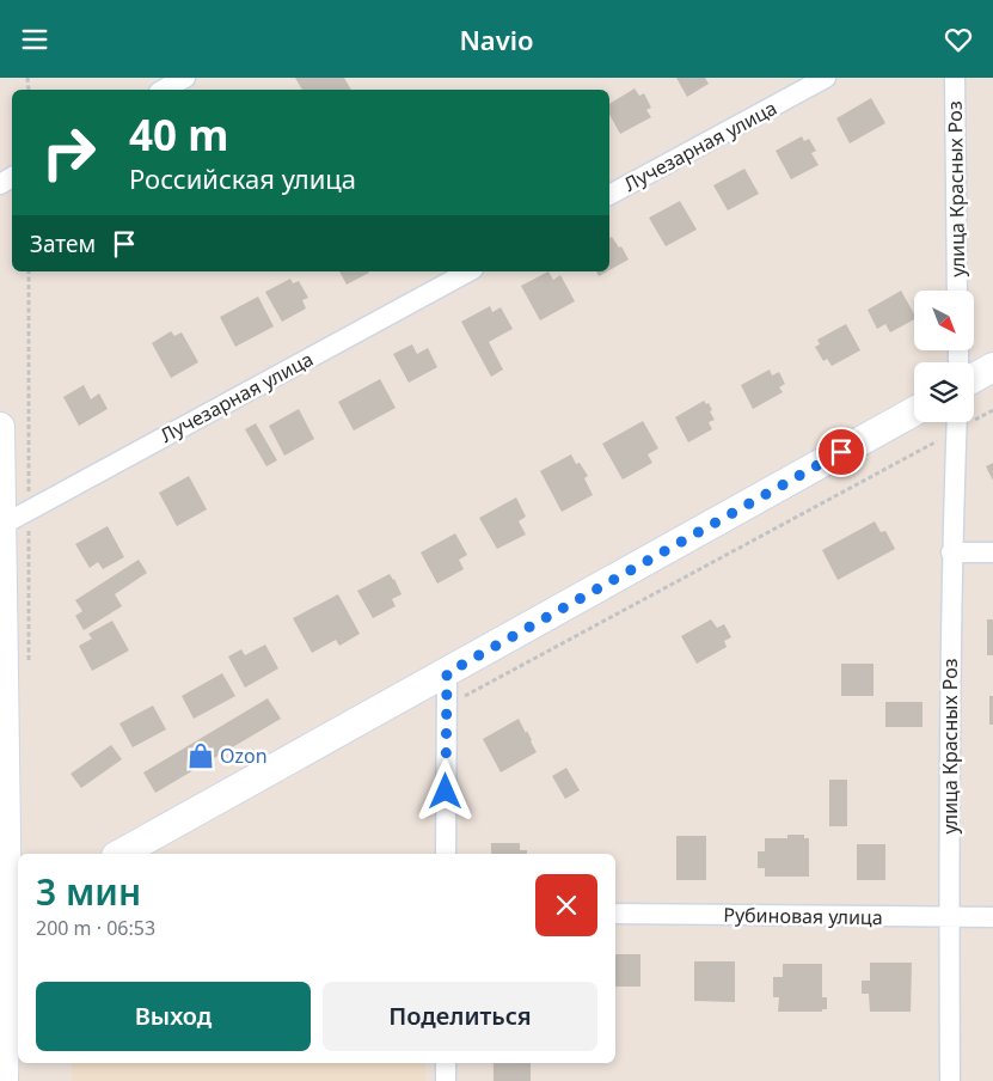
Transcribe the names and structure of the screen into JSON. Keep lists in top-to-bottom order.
{
  "streets": {
    "street": ["Лучезарная улица", "улица Красных Роз", "Рубиновая улица"]
  },
  "crossings": [
    ["улица Красных Роз", "Рубиновая улица"]
  ],
  "places": {
    "shop": ["Ozon"]
  },
  "north": "bottom right",
  "page": {
    "header": "Navio",
    "turn": ["40 m", "Российская улица"],
    "then": "Затем",
    "heading": ["3 мин", "200 m · 06:53"],
    "buttons": ["Выход", "Поделиться"]
  }
}
